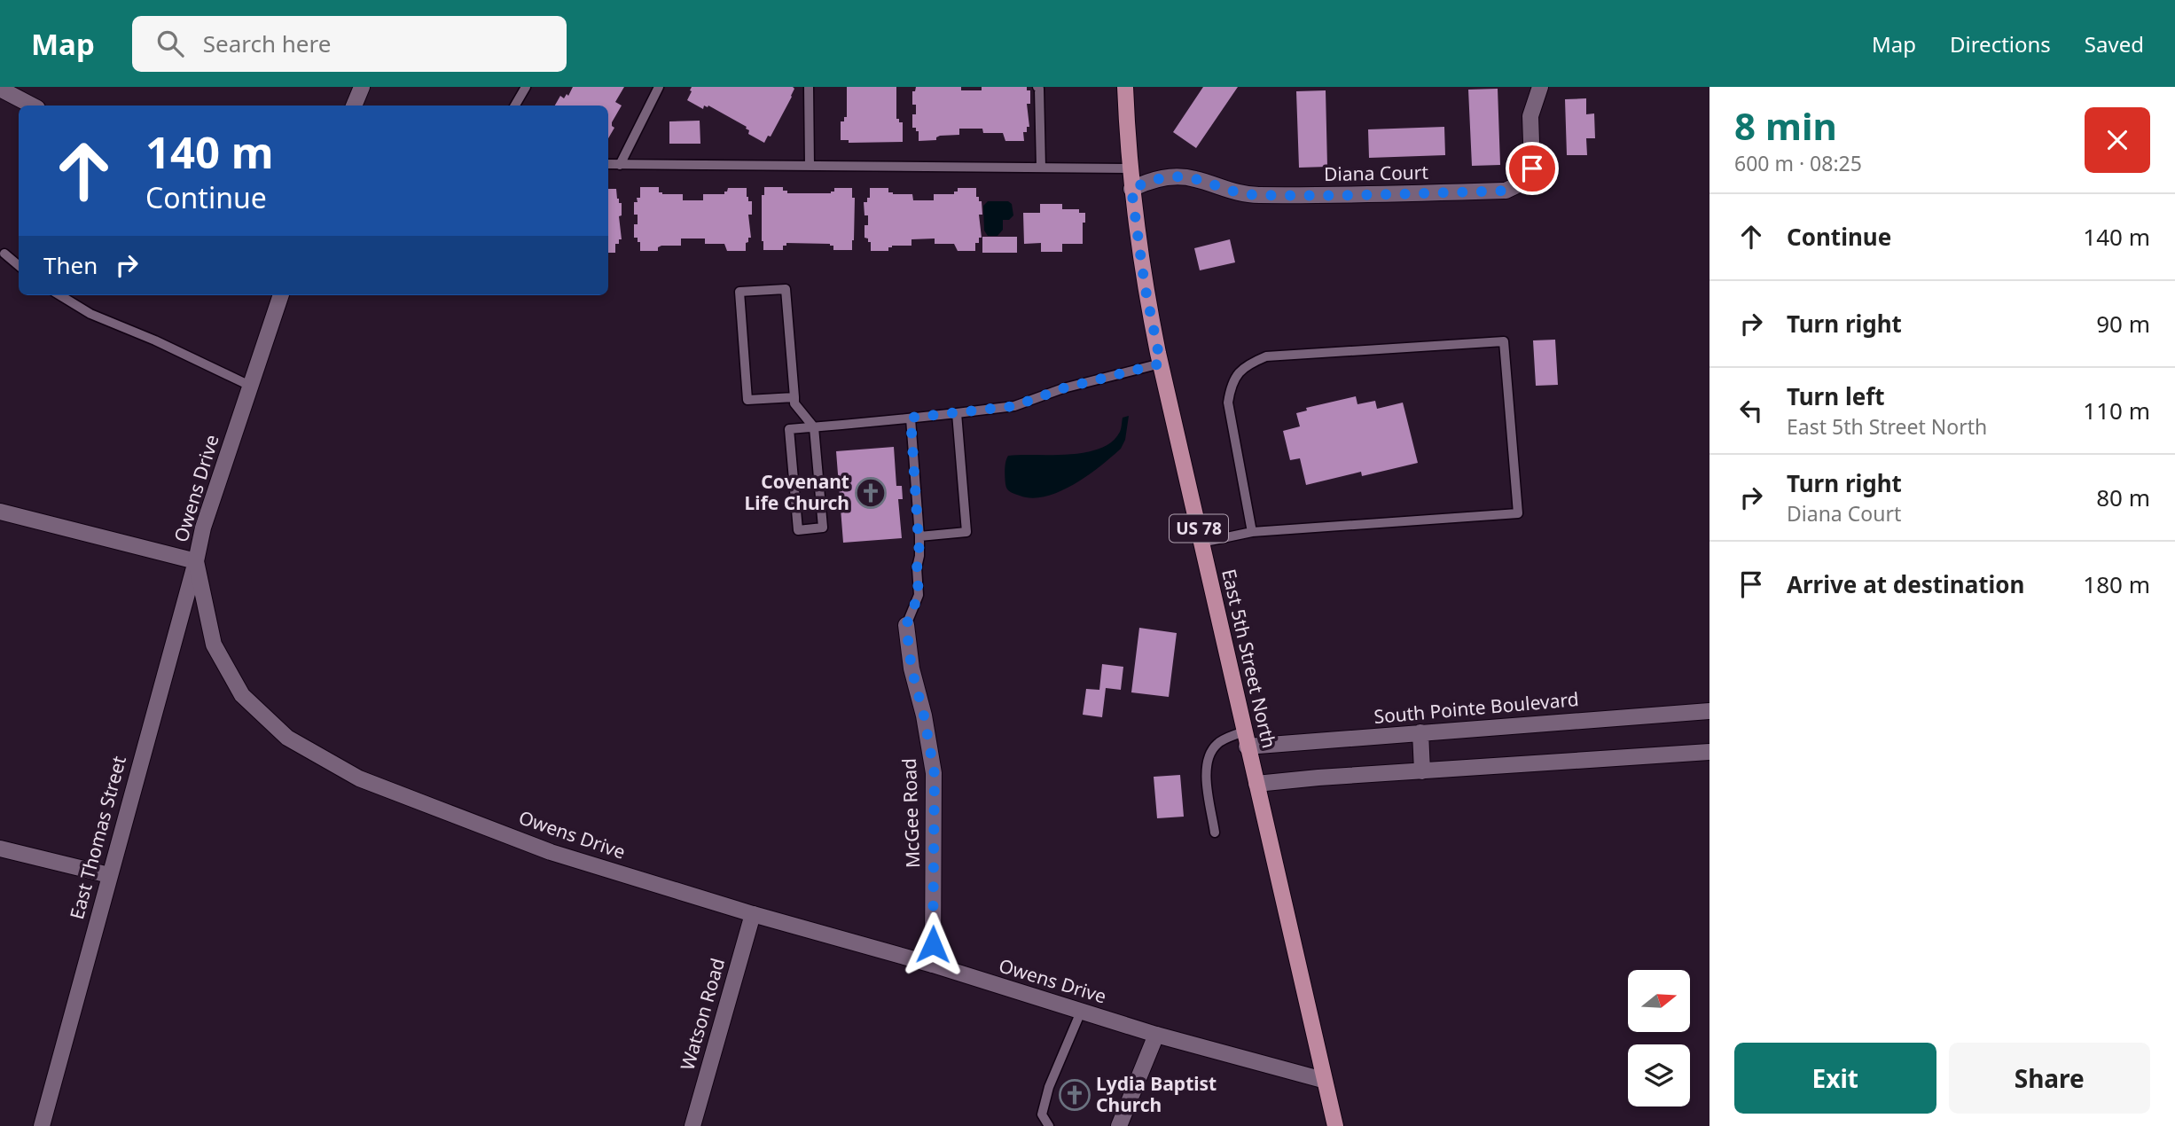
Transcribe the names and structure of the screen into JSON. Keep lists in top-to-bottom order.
{
  "streets": {
    "main road": ["US 78", "East 5th Street North"],
    "street": [
      "Diana Court",
      "Owens Drive",
      "South Pointe Boulevard",
      "McGee Road",
      "East Thomas Street",
      "Watson Road"
    ]
  },
  "crossings": [
    ["Diana Court", "East 5th Street North"],
    ["Owens Drive", "East 5th Street North"],
    ["Owens Drive", "McGee Road"],
    ["Owens Drive", "East Thomas Street"],
    ["Owens Drive", "Watson Road"],
    ["East 5th Street North", "South Pointe Boulevard"]
  ],
  "places": {
    "church": ["Covenant Life Church", "Lydia Baptist Church"]
  },
  "north": "right",
  "page": {
    "header": "Map",
    "search": "Search here",
    "nav": ["Map", "Directions", "Saved"],
    "heading": ["8 min", "600 m · 08:25"],
    "turn": ["140 m", "Continue"],
    "list": [
      {
        "name": "Continue",
        "value": "140 m"
      },
      {
        "name": "Turn right",
        "value": "90 m"
      },
      {
        "name": "Turn left",
        "note": "East 5th Street North",
        "value": "110 m"
      },
      {
        "name": "Turn right",
        "note": "Diana Court",
        "value": "80 m"
      },
      {
        "name": "Arrive at destination",
        "value": "180 m"
      }
    ],
    "then": "Then",
    "buttons": ["Exit", "Share"]
  }
}
